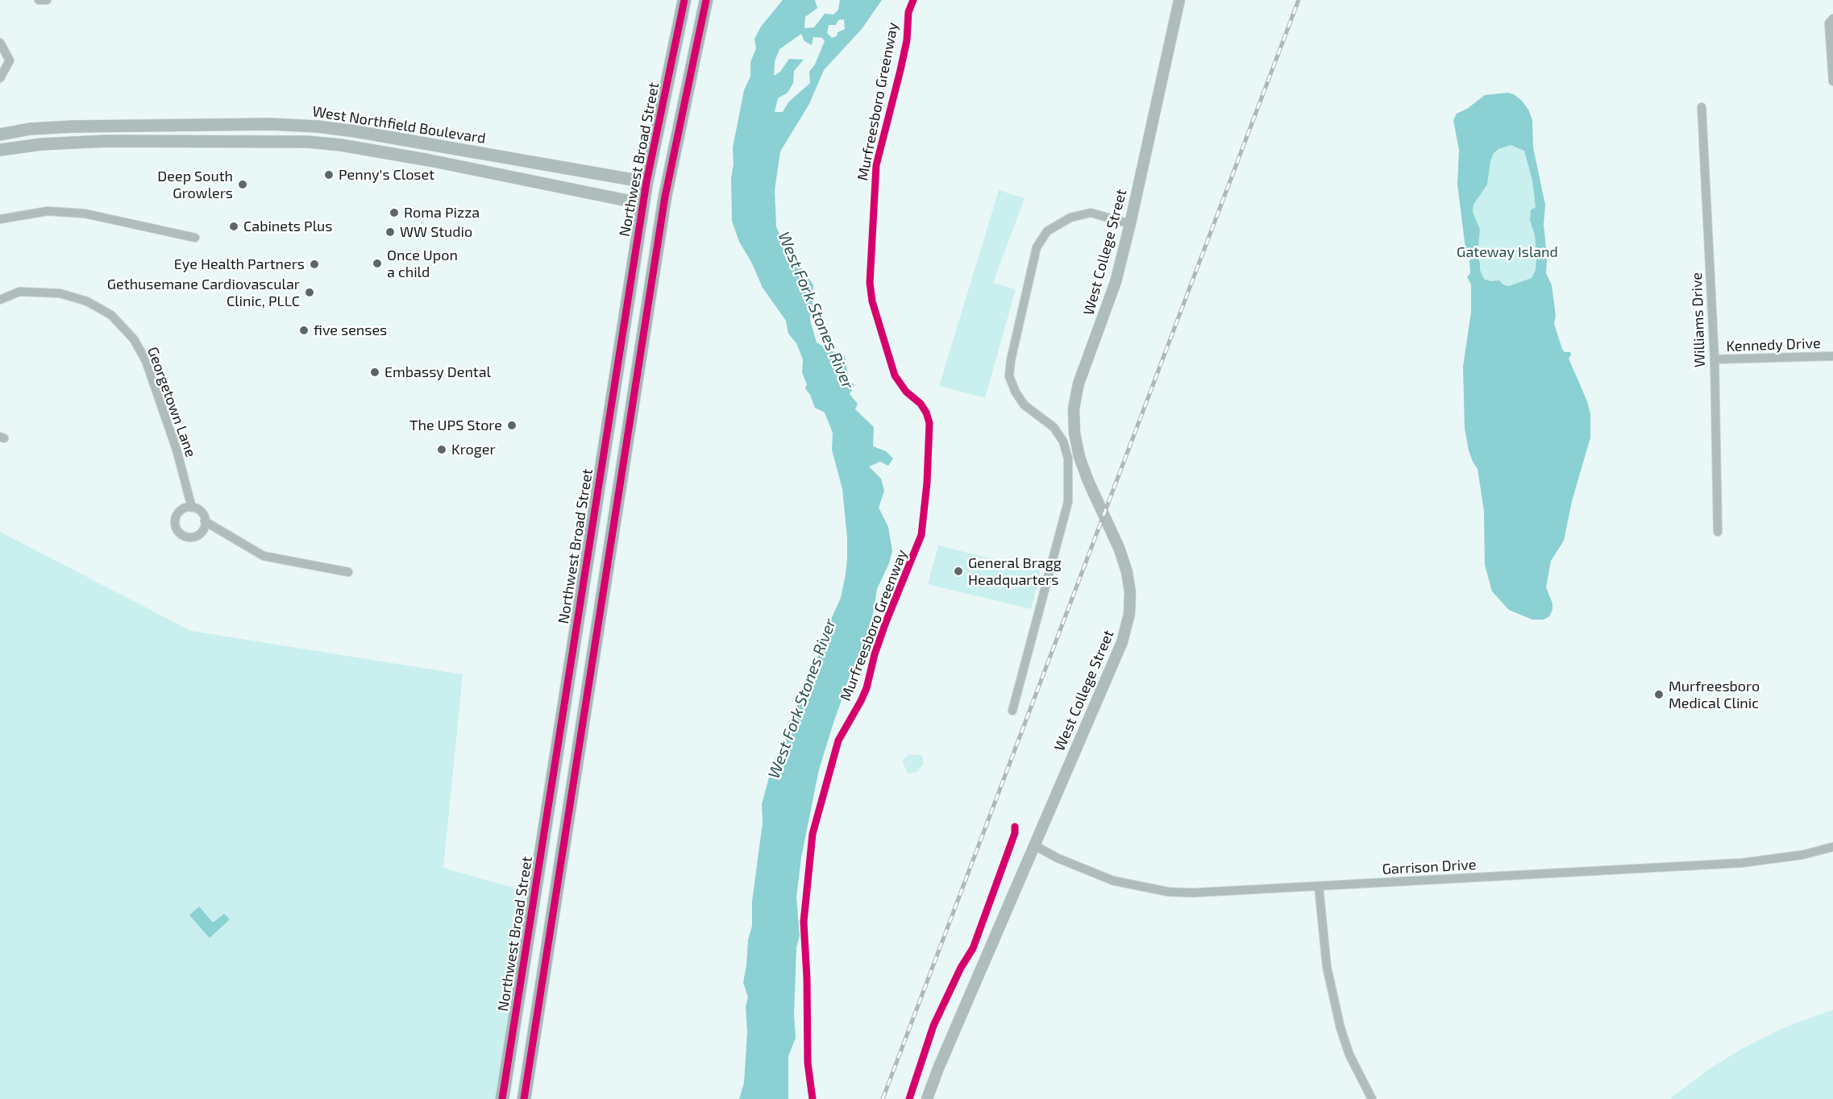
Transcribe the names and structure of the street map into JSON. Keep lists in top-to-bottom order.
{
  "streets": {
    "main road": ["West Northfield Boulevard", "Northwest Broad Street"],
    "street": [
      "West College Street",
      "Williams Drive",
      "Kennedy Drive",
      "Georgetown Lane",
      "Garrison Drive"
    ],
    "cycle path": ["Murfreesboro Greenway"]
  },
  "crossings": [
    ["West Northfield Boulevard", "Northwest Broad Street"],
    ["West College Street", "Garrison Drive"],
    ["Williams Drive", "Kennedy Drive"]
  ],
  "water": ["West Fork Stones River"],
  "parks": ["Gateway Island"],
  "places": [
    "Penny's Closet",
    "Deep South Growlers",
    "Roma Pizza",
    "Cabinets Plus",
    "WW Studio",
    "Once Upon a child",
    "Eye Health Partners",
    "Gethusemane Cardiovascular Clinic, PLLC",
    "five senses",
    "Embassy Dental",
    "The UPS Store",
    "Kroger",
    "General Bragg Headquarters",
    "Murfreesboro Medical Clinic"
  ]
}
